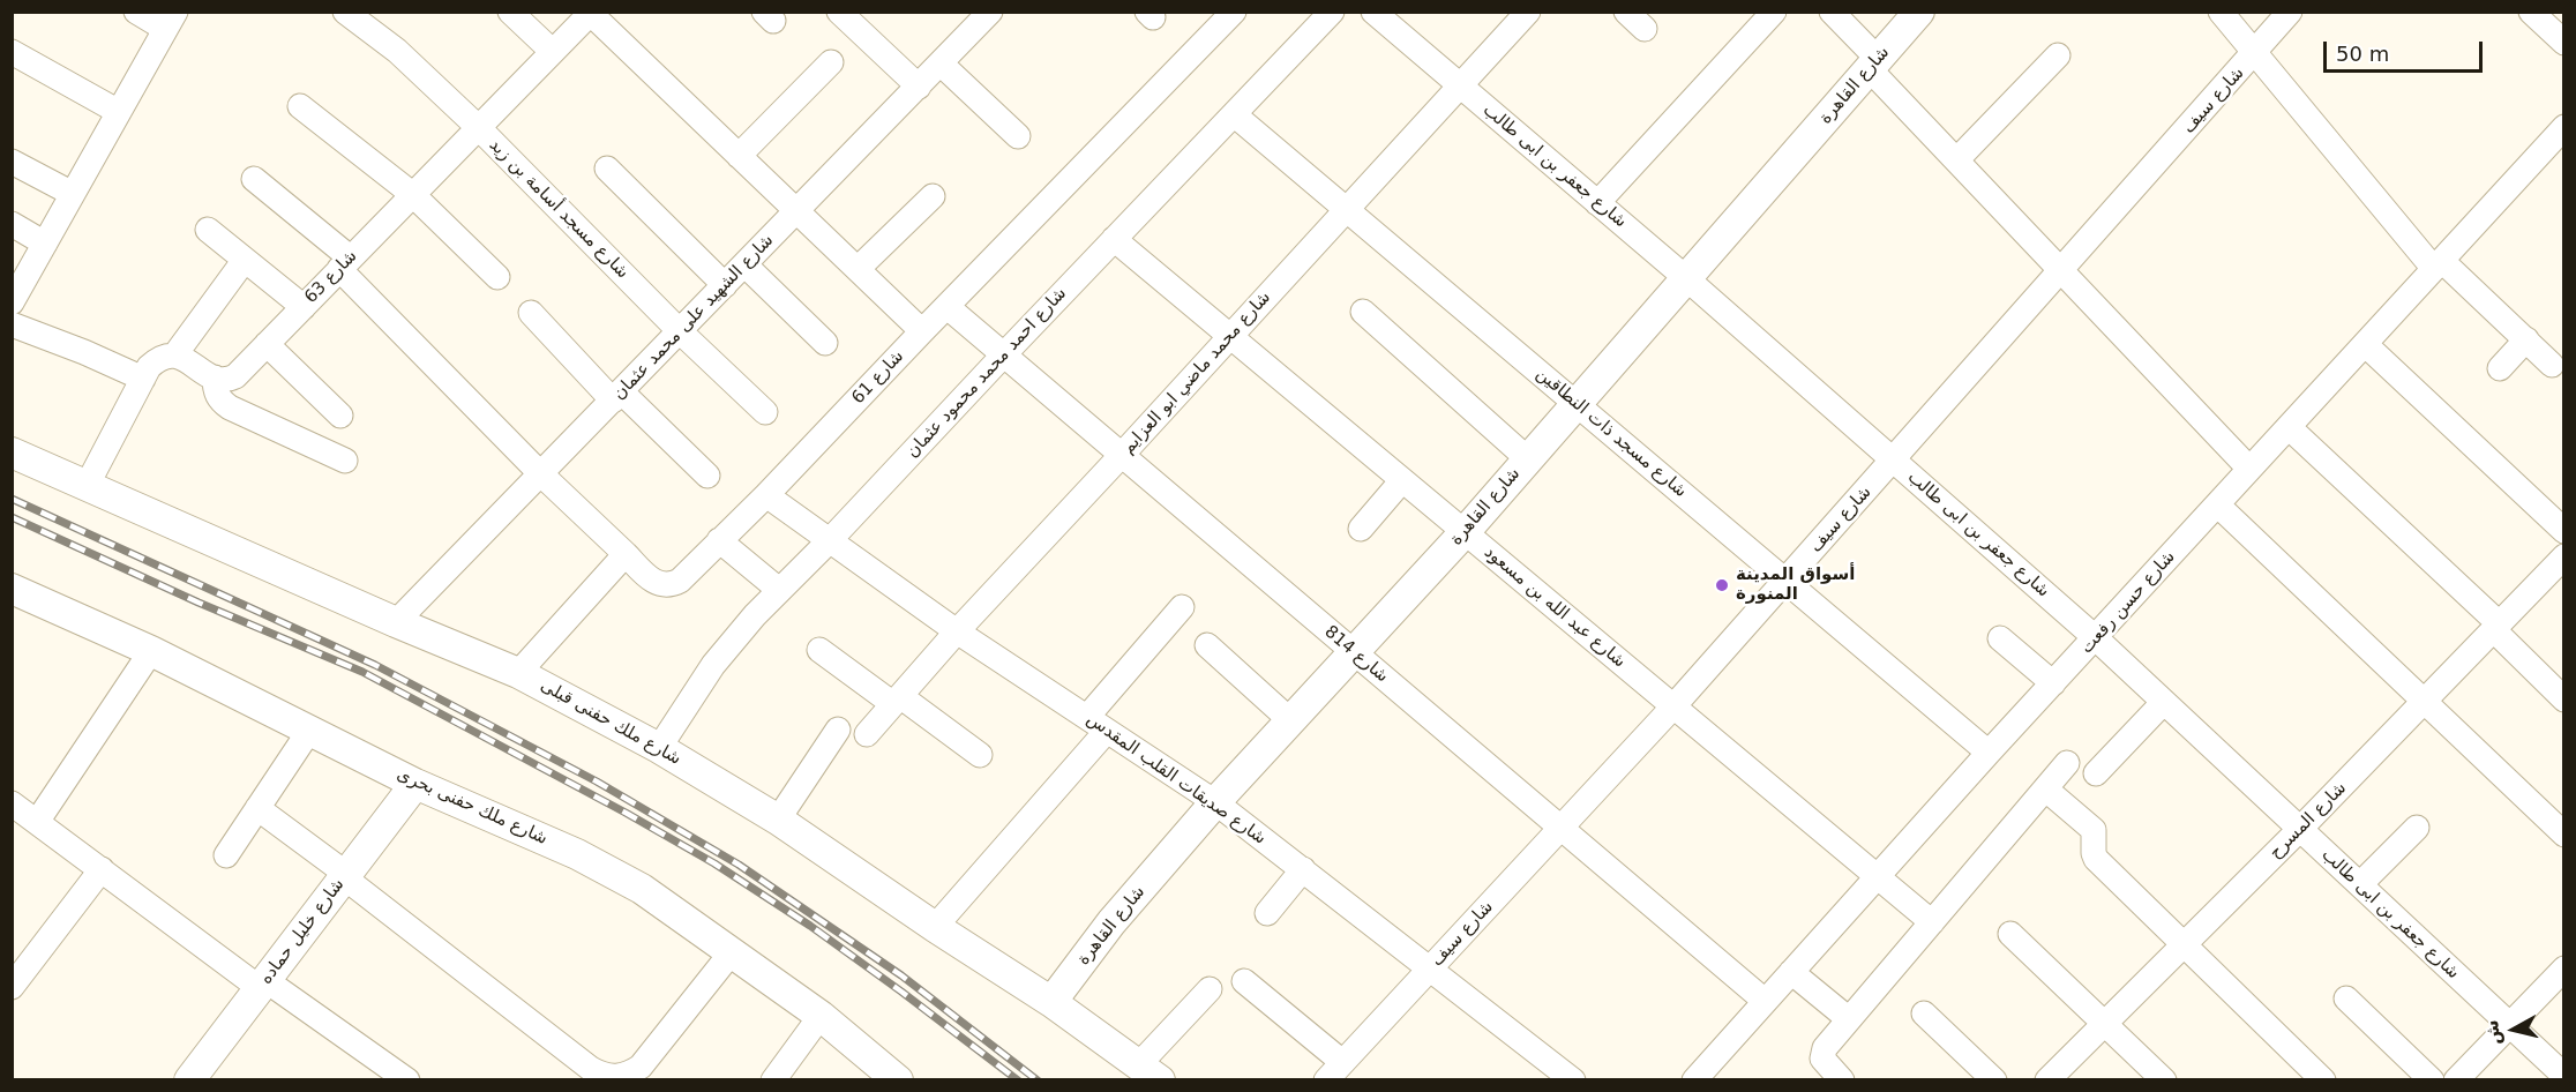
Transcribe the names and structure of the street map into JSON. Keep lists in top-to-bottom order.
{
  "streets": {
    "street": [
      "شارع القاهرة",
      "شارع سيف",
      "شارع جعفر بن ابى طالب",
      "شارع مسجد أسامة بن زيد",
      "شارع 63",
      "شارع الشهيد على محمد عثمان",
      "شارع احمد محمد محمود عثمان",
      "شارع محمد ماضي ابو العزايم",
      "شارع 61",
      "شارع مسجد ذات النطاقين",
      "شارع حسن رفعت",
      "شارع عبد الله بن مسعود",
      "شارع 814",
      "شارع ملك حفنى قبلى",
      "شارع صديقات القلب المقدس",
      "شارع ملك حفنى بحرى",
      "شارع المسرح",
      "شارع خليل حماده"
    ]
  },
  "crossings": [
    ["شارع القاهرة", "شارع جعفر بن ابى طالب"],
    ["شارع القاهرة", "شارع مسجد ذات النطاقين"],
    ["شارع القاهرة", "شارع عبد الله بن مسعود"],
    ["شارع القاهرة", "شارع 814"],
    ["شارع القاهرة", "شارع ملك حفنى قبلى"],
    ["شارع القاهرة", "شارع صديقات القلب المقدس"],
    ["شارع سيف", "شارع جعفر بن ابى طالب"],
    ["شارع سيف", "شارع مسجد ذات النطاقين"],
    ["شارع سيف", "شارع عبد الله بن مسعود"],
    ["شارع سيف", "شارع 814"],
    ["شارع سيف", "شارع صديقات القلب المقدس"],
    ["شارع جعفر بن ابى طالب", "شارع محمد ماضي ابو العزايم"],
    ["شارع جعفر بن ابى طالب", "شارع حسن رفعت"],
    ["شارع جعفر بن ابى طالب", "شارع المسرح"],
    ["شارع مسجد أسامة بن زيد", "شارع 63"],
    ["شارع مسجد أسامة بن زيد", "شارع الشهيد على محمد عثمان"],
    ["شارع 63", "شارع 61"],
    ["شارع الشهيد على محمد عثمان", "شارع 61"],
    ["شارع الشهيد على محمد عثمان", "شارع ملك حفنى قبلى"],
    ["شارع احمد محمد محمود عثمان", "شارع مسجد ذات النطاقين"],
    ["شارع احمد محمد محمود عثمان", "شارع عبد الله بن مسعود"],
    ["شارع احمد محمد محمود عثمان", "شارع 814"],
    ["شارع احمد محمد محمود عثمان", "شارع ملك حفنى قبلى"],
    ["شارع احمد محمد محمود عثمان", "شارع صديقات القلب المقدس"],
    ["شارع محمد ماضي ابو العزايم", "شارع مسجد ذات النطاقين"],
    ["شارع محمد ماضي ابو العزايم", "شارع عبد الله بن مسعود"],
    ["شارع محمد ماضي ابو العزايم", "شارع 814"],
    ["شارع محمد ماضي ابو العزايم", "شارع صديقات القلب المقدس"],
    ["شارع 61", "شارع 814"],
    ["شارع 61", "شارع صديقات القلب المقدس"],
    ["شارع مسجد ذات النطاقين", "شارع حسن رفعت"],
    ["شارع حسن رفعت", "شارع عبد الله بن مسعود"],
    ["شارع حسن رفعت", "شارع 814"],
    ["شارع ملك حفنى بحرى", "شارع خليل حماده"]
  ],
  "places": ["أسواق المدينة المنورة"],
  "scale_bar": "50 m",
  "north": "left"
}
